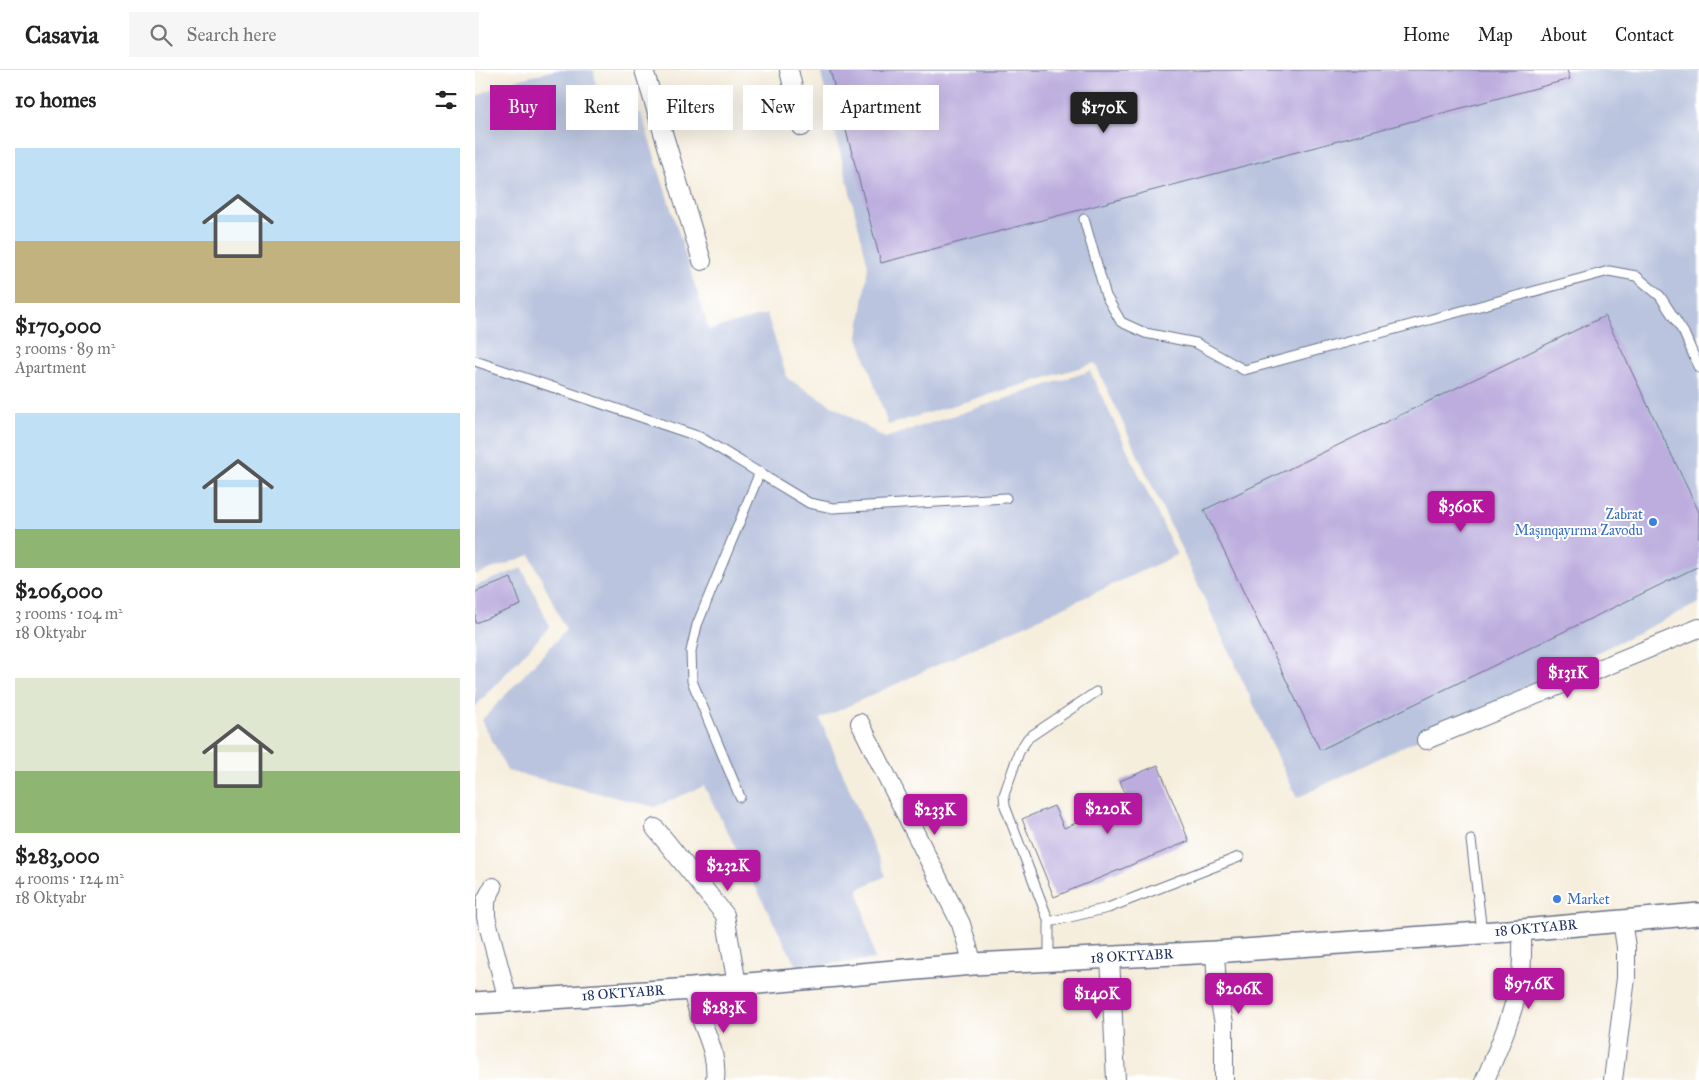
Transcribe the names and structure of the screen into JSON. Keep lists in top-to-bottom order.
{
  "streets": {
    "street": ["18 OKTYABR"]
  },
  "places": ["Zabrat Maşınqayırma Zavodu", "Market"],
  "page": {
    "header": "Casavia",
    "search": "Search here",
    "nav": [
      "Home",
      "Map",
      "About",
      "Contact"
    ],
    "heading": "10 homes",
    "chip": [
      "Buy",
      "Rent",
      "Filters",
      "New",
      "Apartment"
    ],
    "price": [
      "$170K",
      "$360K",
      "$131K",
      "$220K",
      "$233K",
      "$232K",
      "$97.6K",
      "$206K",
      "$140K",
      "$283K"
    ],
    "list": [
      {
        "name": "$170,000",
        "note": "3 rooms · 89 m² · Apartment"
      },
      {
        "name": "$206,000",
        "note": "3 rooms · 104 m² · 18 Oktyabr"
      },
      {
        "name": "$283,000",
        "note": "4 rooms · 124 m² · 18 Oktyabr"
      }
    ]
  }
}
